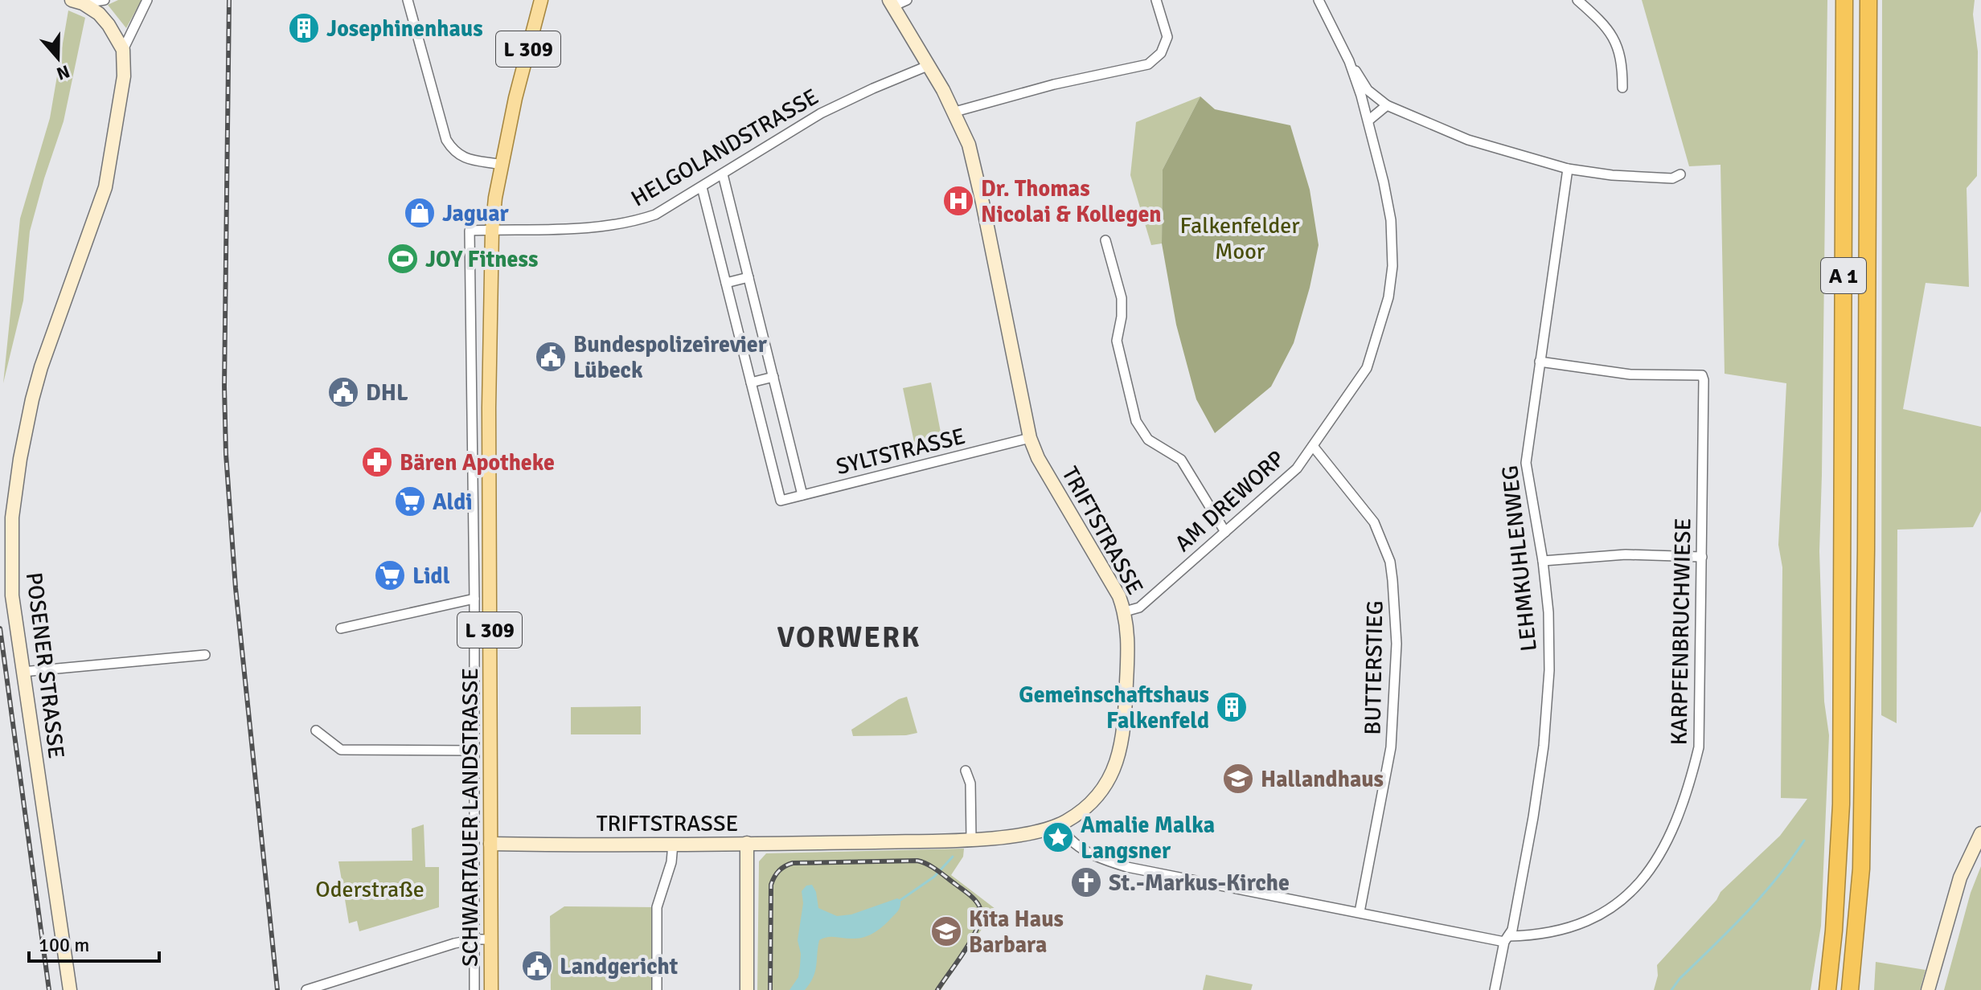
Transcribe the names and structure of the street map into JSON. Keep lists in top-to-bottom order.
{
  "streets": {
    "highway": ["A 1"],
    "main road": ["L 309", "SCHWARTAUER LANDSTRASSE"],
    "street": [
      "HELGOLANDSTRASSE",
      "SYLTSTRASSE",
      "AM DREWORP",
      "TRIFTSTRASSE",
      "LEHMKUHLENWEG",
      "KARPFENBRUCHWIESE",
      "POSENER STRASSE",
      "BUTTERSTIEG"
    ]
  },
  "crossings": [
    ["L 309", "HELGOLANDSTRASSE"],
    ["L 309", "SCHWARTAUER LANDSTRASSE"],
    ["HELGOLANDSTRASSE", "TRIFTSTRASSE"],
    ["HELGOLANDSTRASSE", "SCHWARTAUER LANDSTRASSE"],
    ["SYLTSTRASSE", "TRIFTSTRASSE"],
    ["AM DREWORP", "TRIFTSTRASSE"],
    ["AM DREWORP", "BUTTERSTIEG"],
    ["TRIFTSTRASSE", "KARPFENBRUCHWIESE"],
    ["TRIFTSTRASSE", "SCHWARTAUER LANDSTRASSE"],
    ["LEHMKUHLENWEG", "KARPFENBRUCHWIESE"],
    ["KARPFENBRUCHWIESE", "BUTTERSTIEG"]
  ],
  "districts": ["VORWERK"],
  "parks": ["Falkenfelder Moor", "Oderstraße"],
  "places": {
    "building": ["Josephinenhaus", "Gemeinschaftshaus Falkenfeld"],
    "hospital": ["Dr. Thomas Nicolai & Kollegen"],
    "shop": ["Jaguar"],
    "sports": ["JOY Fitness"],
    "public building": ["Bundespolizeirevier Lübeck", "DHL", "Landgericht"],
    "pharmacy": ["Bären Apotheke"],
    "supermarket": ["Aldi", "Lidl"],
    "school or university": ["Hallandhaus", "Kita Haus Barbara"],
    "place": ["Amalie Malka Langsner"],
    "church": ["St.-Markus-Kirche"]
  },
  "scale_bar": "100 m",
  "north": "bottom"
}
